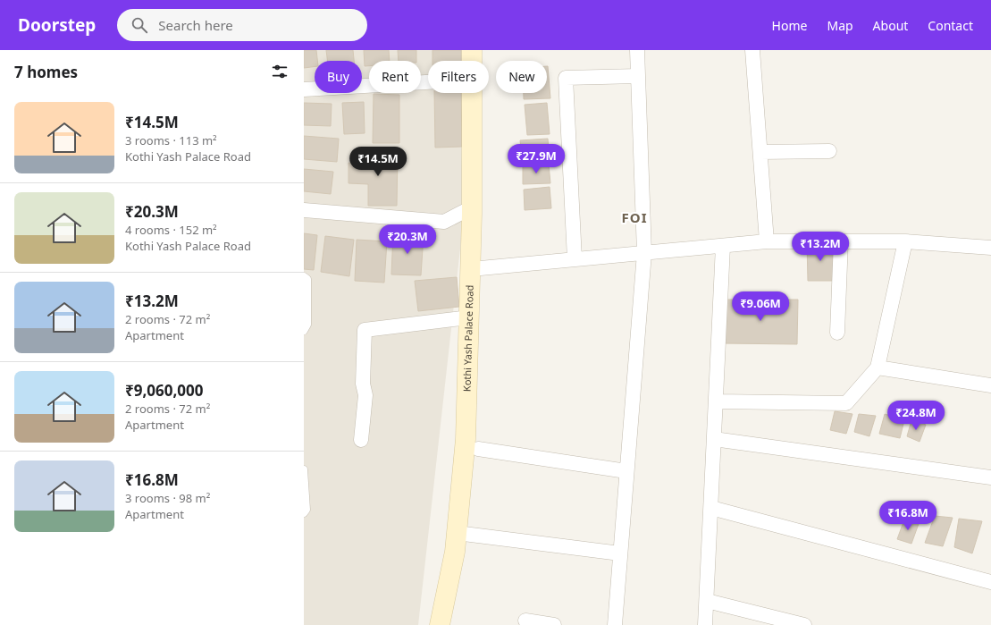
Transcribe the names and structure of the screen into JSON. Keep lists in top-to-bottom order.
{
  "streets": {
    "main road": ["Kothi Yash Palace Road"]
  },
  "districts": ["FOI"],
  "page": {
    "header": "Doorstep",
    "search": "Search here",
    "nav": [
      "Home",
      "Map",
      "About",
      "Contact"
    ],
    "heading": "7 homes",
    "chip": [
      "Buy",
      "Rent",
      "Filters",
      "New"
    ],
    "list": [
      {
        "name": "₹14.5M",
        "note": "3 rooms · 113 m² · Kothi Yash Palace Road"
      },
      {
        "name": "₹20.3M",
        "note": "4 rooms · 152 m² · Kothi Yash Palace Road"
      },
      {
        "name": "₹13.2M",
        "note": "2 rooms · 72 m² · Apartment"
      },
      {
        "name": "₹9,060,000",
        "note": "2 rooms · 72 m² · Apartment"
      },
      {
        "name": "₹16.8M",
        "note": "3 rooms · 98 m² · Apartment"
      }
    ],
    "price": [
      "₹27.9M",
      "₹14.5M",
      "₹20.3M",
      "₹13.2M",
      "₹9.06M",
      "₹24.8M",
      "₹16.8M"
    ]
  }
}
